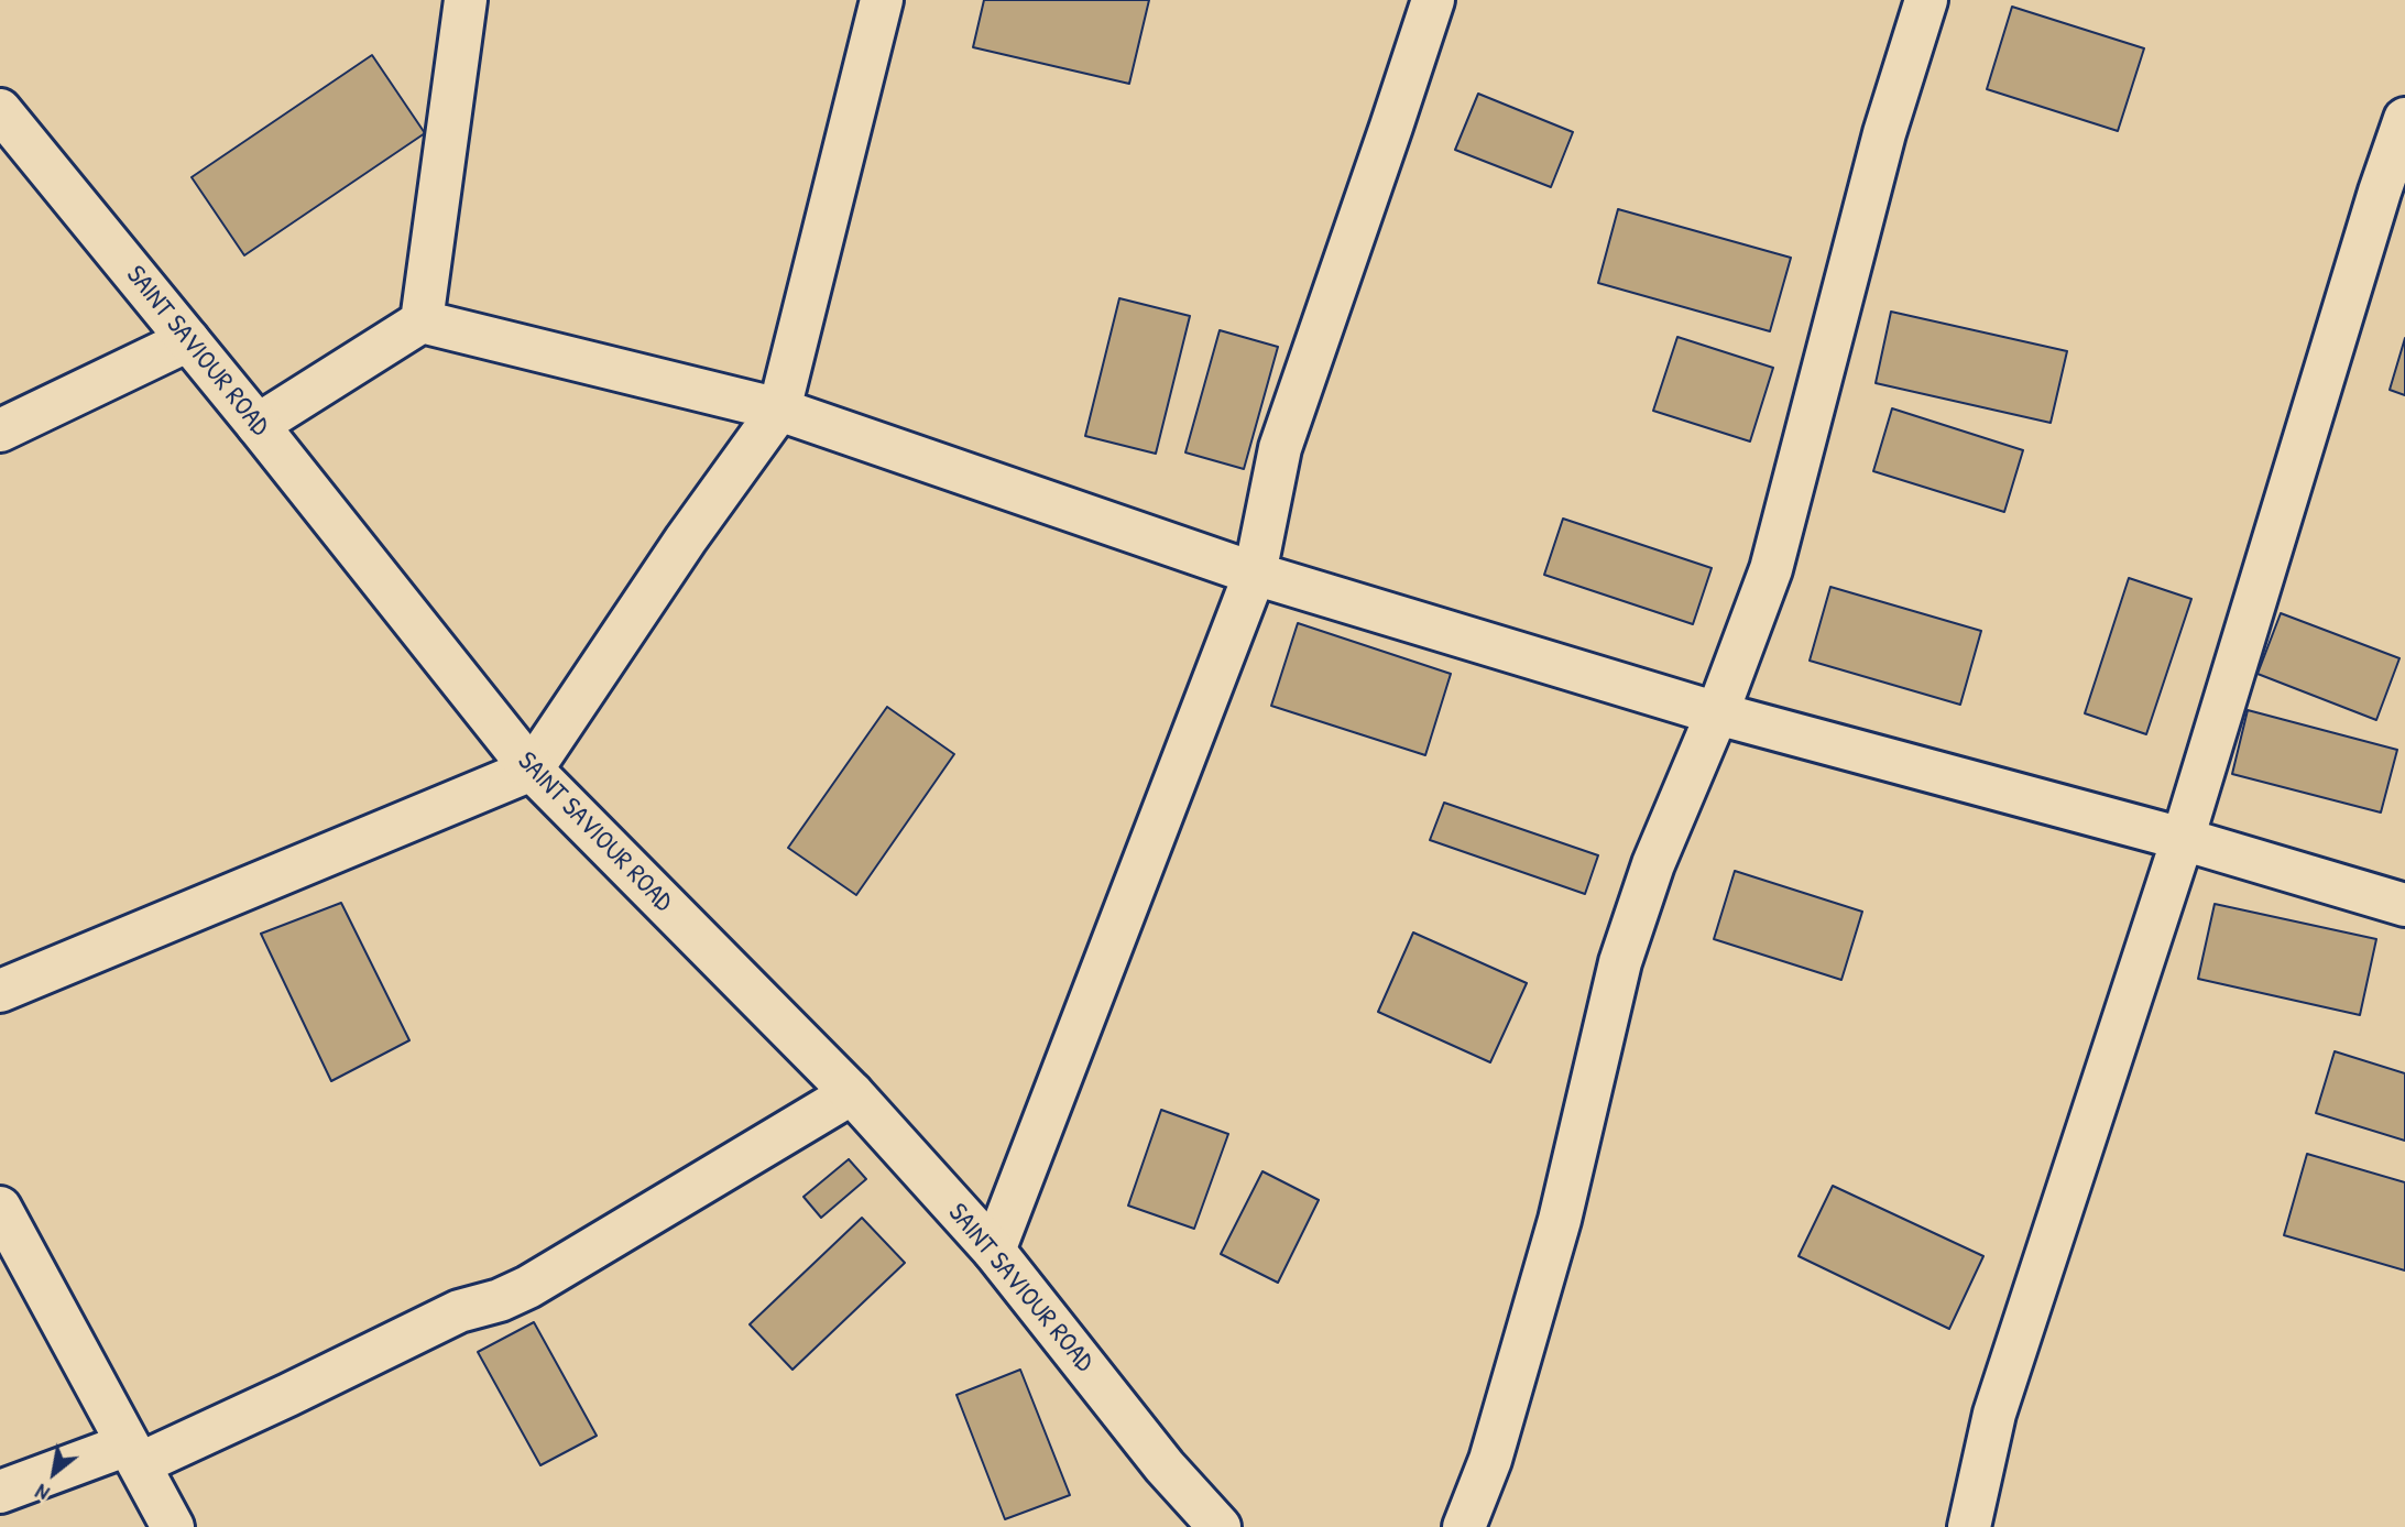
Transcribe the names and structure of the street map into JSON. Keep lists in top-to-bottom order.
{
  "streets": {
    "street": ["SAINT SAVIOUR ROAD"]
  },
  "north": "bottom left"
}
